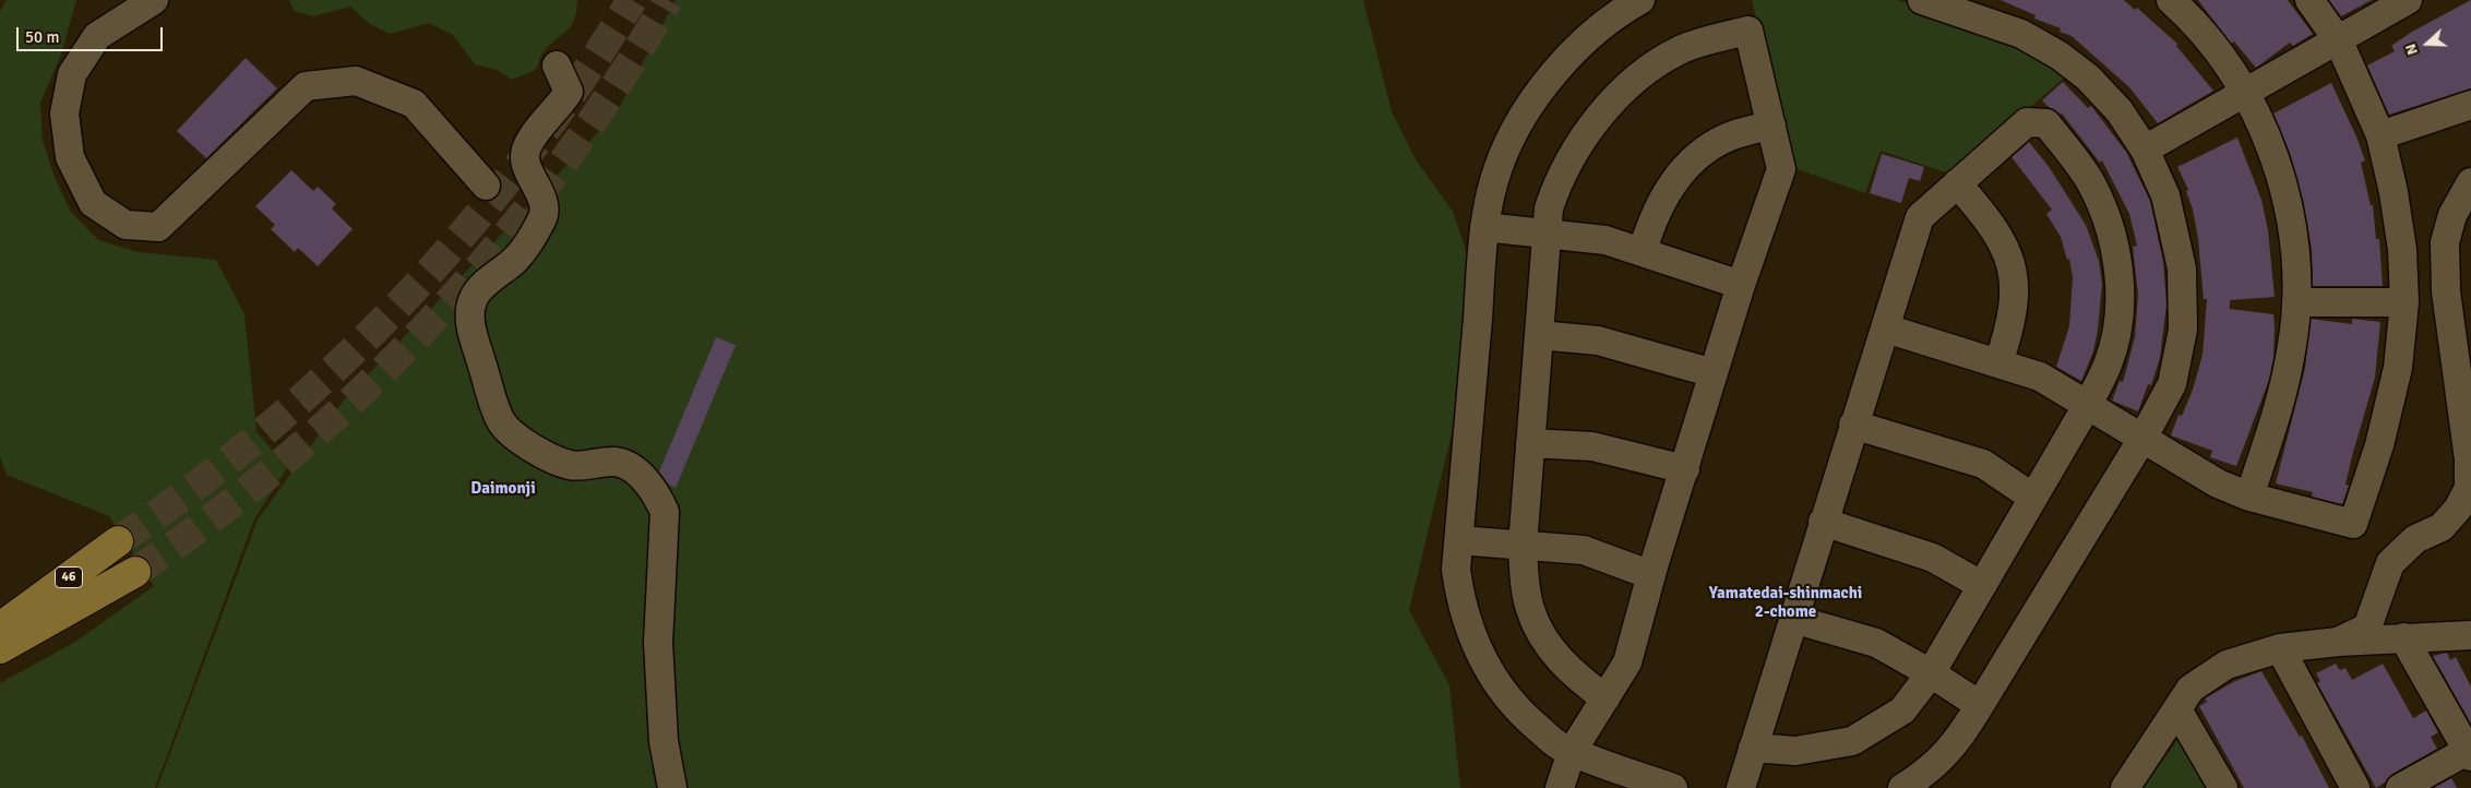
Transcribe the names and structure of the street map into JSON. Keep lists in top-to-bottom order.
{
  "streets": {
    "main road": ["46"]
  },
  "districts": ["Daimonji", "Yamatedai-shinmachi 2-chome"],
  "scale_bar": "50 m",
  "north": "left"
}
